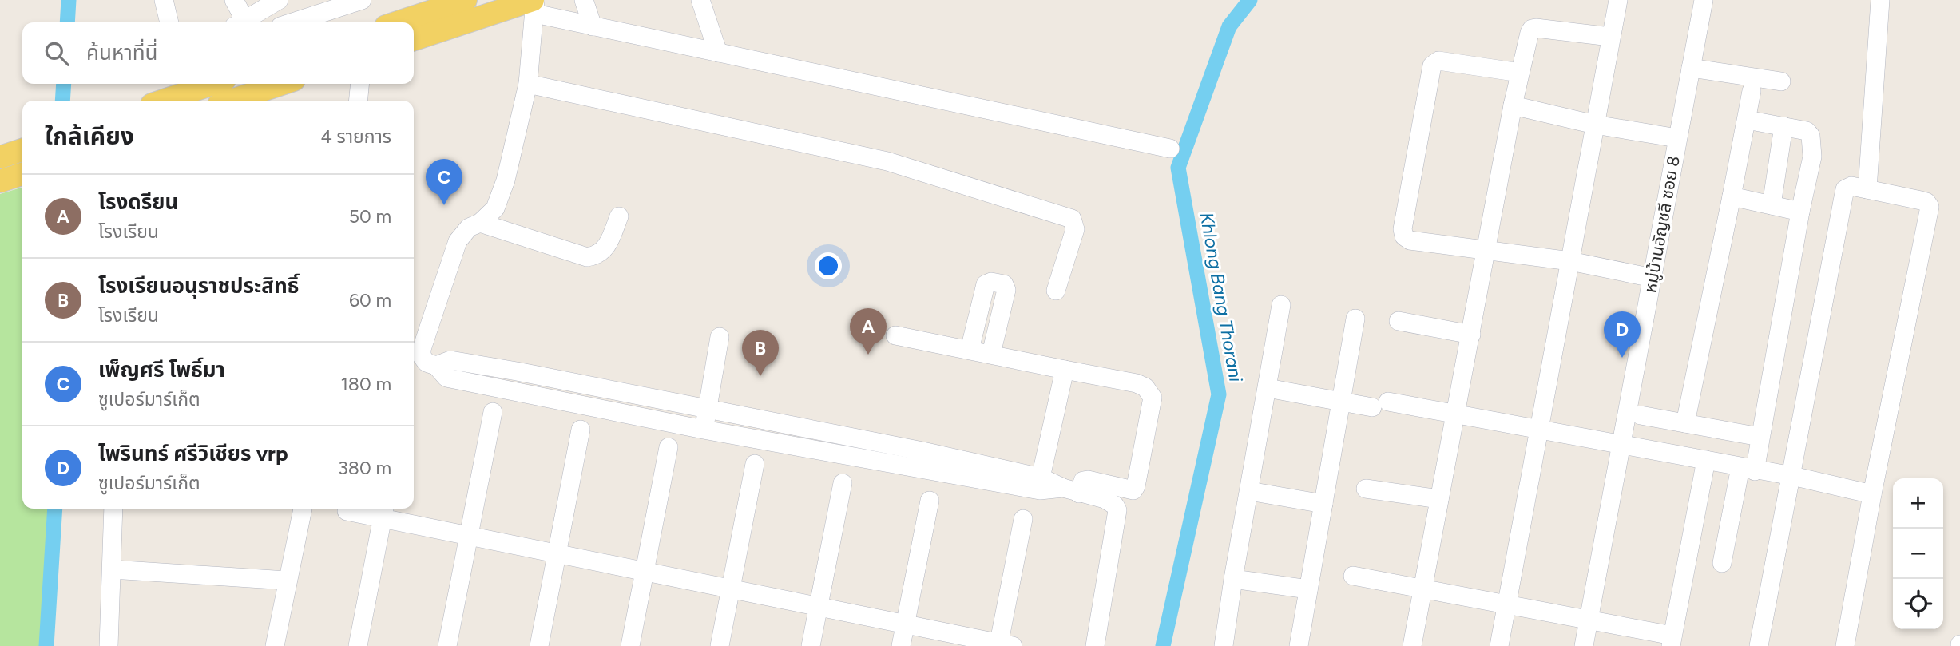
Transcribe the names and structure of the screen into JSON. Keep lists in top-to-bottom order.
{
  "streets": {
    "street": ["หมู่บ้านอัญชลี ซอย 8"]
  },
  "water": ["Khlong Bang Thorani"],
  "page": {
    "search": "ค้นหาที่นี่",
    "heading": ["ใกล้เคียง", "4 รายการ"],
    "pins": [
      "C",
      "A",
      "D",
      "B"
    ],
    "list": [
      {
        "mark": "A",
        "name": "โรงดรียน",
        "note": "โรงเรียน",
        "value": "50 m"
      },
      {
        "mark": "B",
        "name": "โรงเรียนอนุราชประสิทธิ์",
        "note": "โรงเรียน",
        "value": "60 m"
      },
      {
        "mark": "C",
        "name": "เพ็ญศรี โพธิ์มา",
        "note": "ซูเปอร์มาร์เก็ต",
        "value": "180 m"
      },
      {
        "mark": "D",
        "name": "ไพรินทร์ ศรีวิเชียร vrp",
        "note": "ซูเปอร์มาร์เก็ต",
        "value": "380 m"
      }
    ],
    "map_buttons": ["+", "−"]
  }
}
